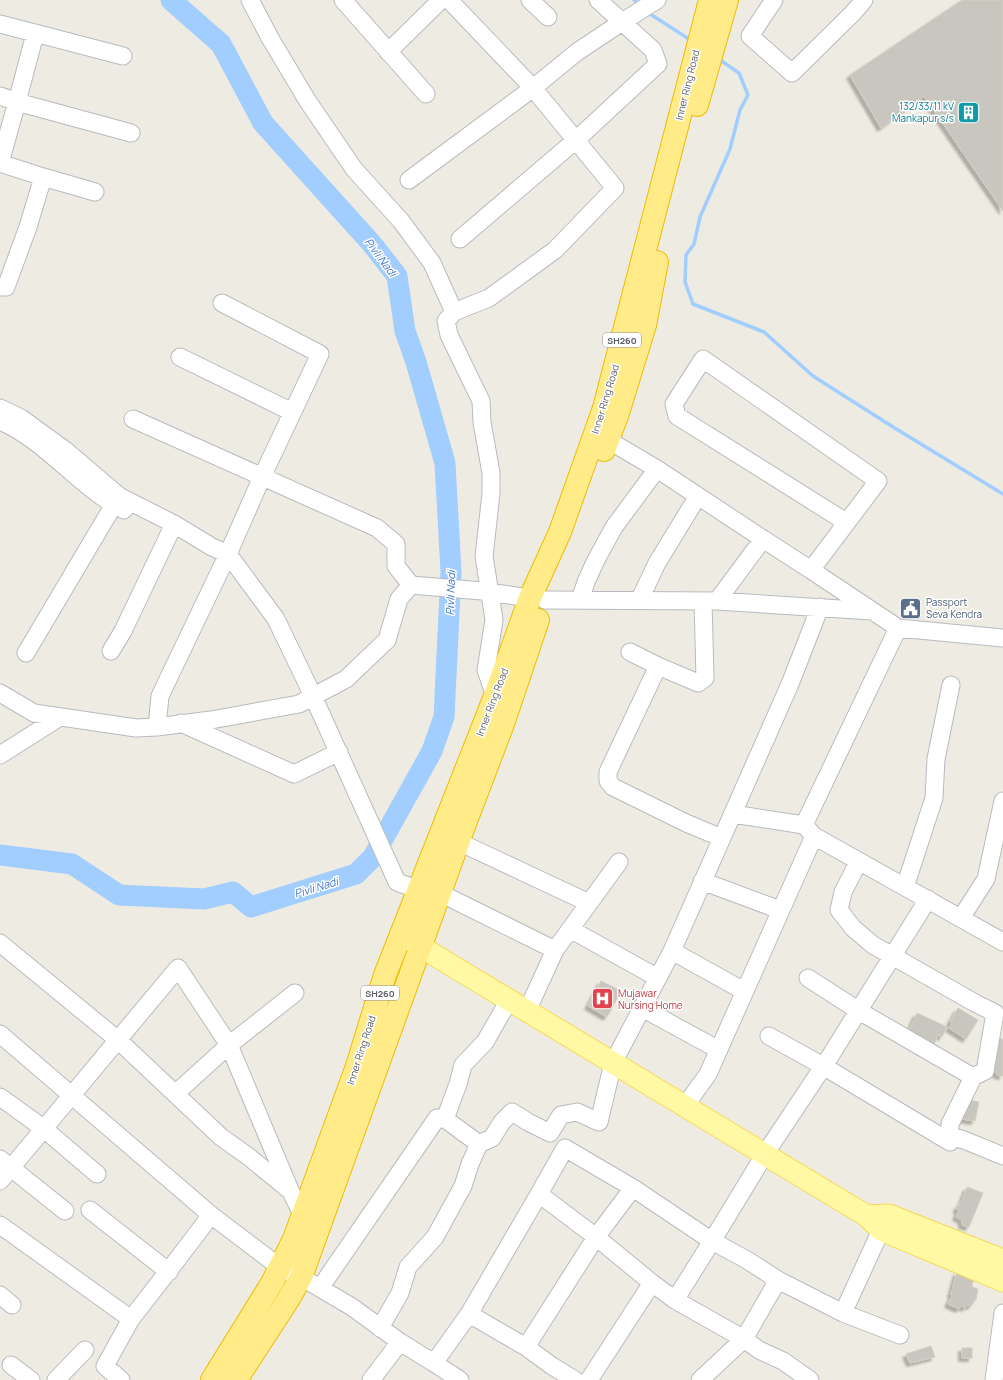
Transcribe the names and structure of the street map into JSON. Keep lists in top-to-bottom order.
{
  "streets": {
    "highway": ["Inner Ring Road", "SH260"]
  },
  "water": ["Pivli Nadi"],
  "places": {
    "building": ["132/33/11 kV Mankapur s/s"],
    "public building": ["Passport Seva Kendra"],
    "hospital": ["Mujawar Nursing Home"]
  }
}
